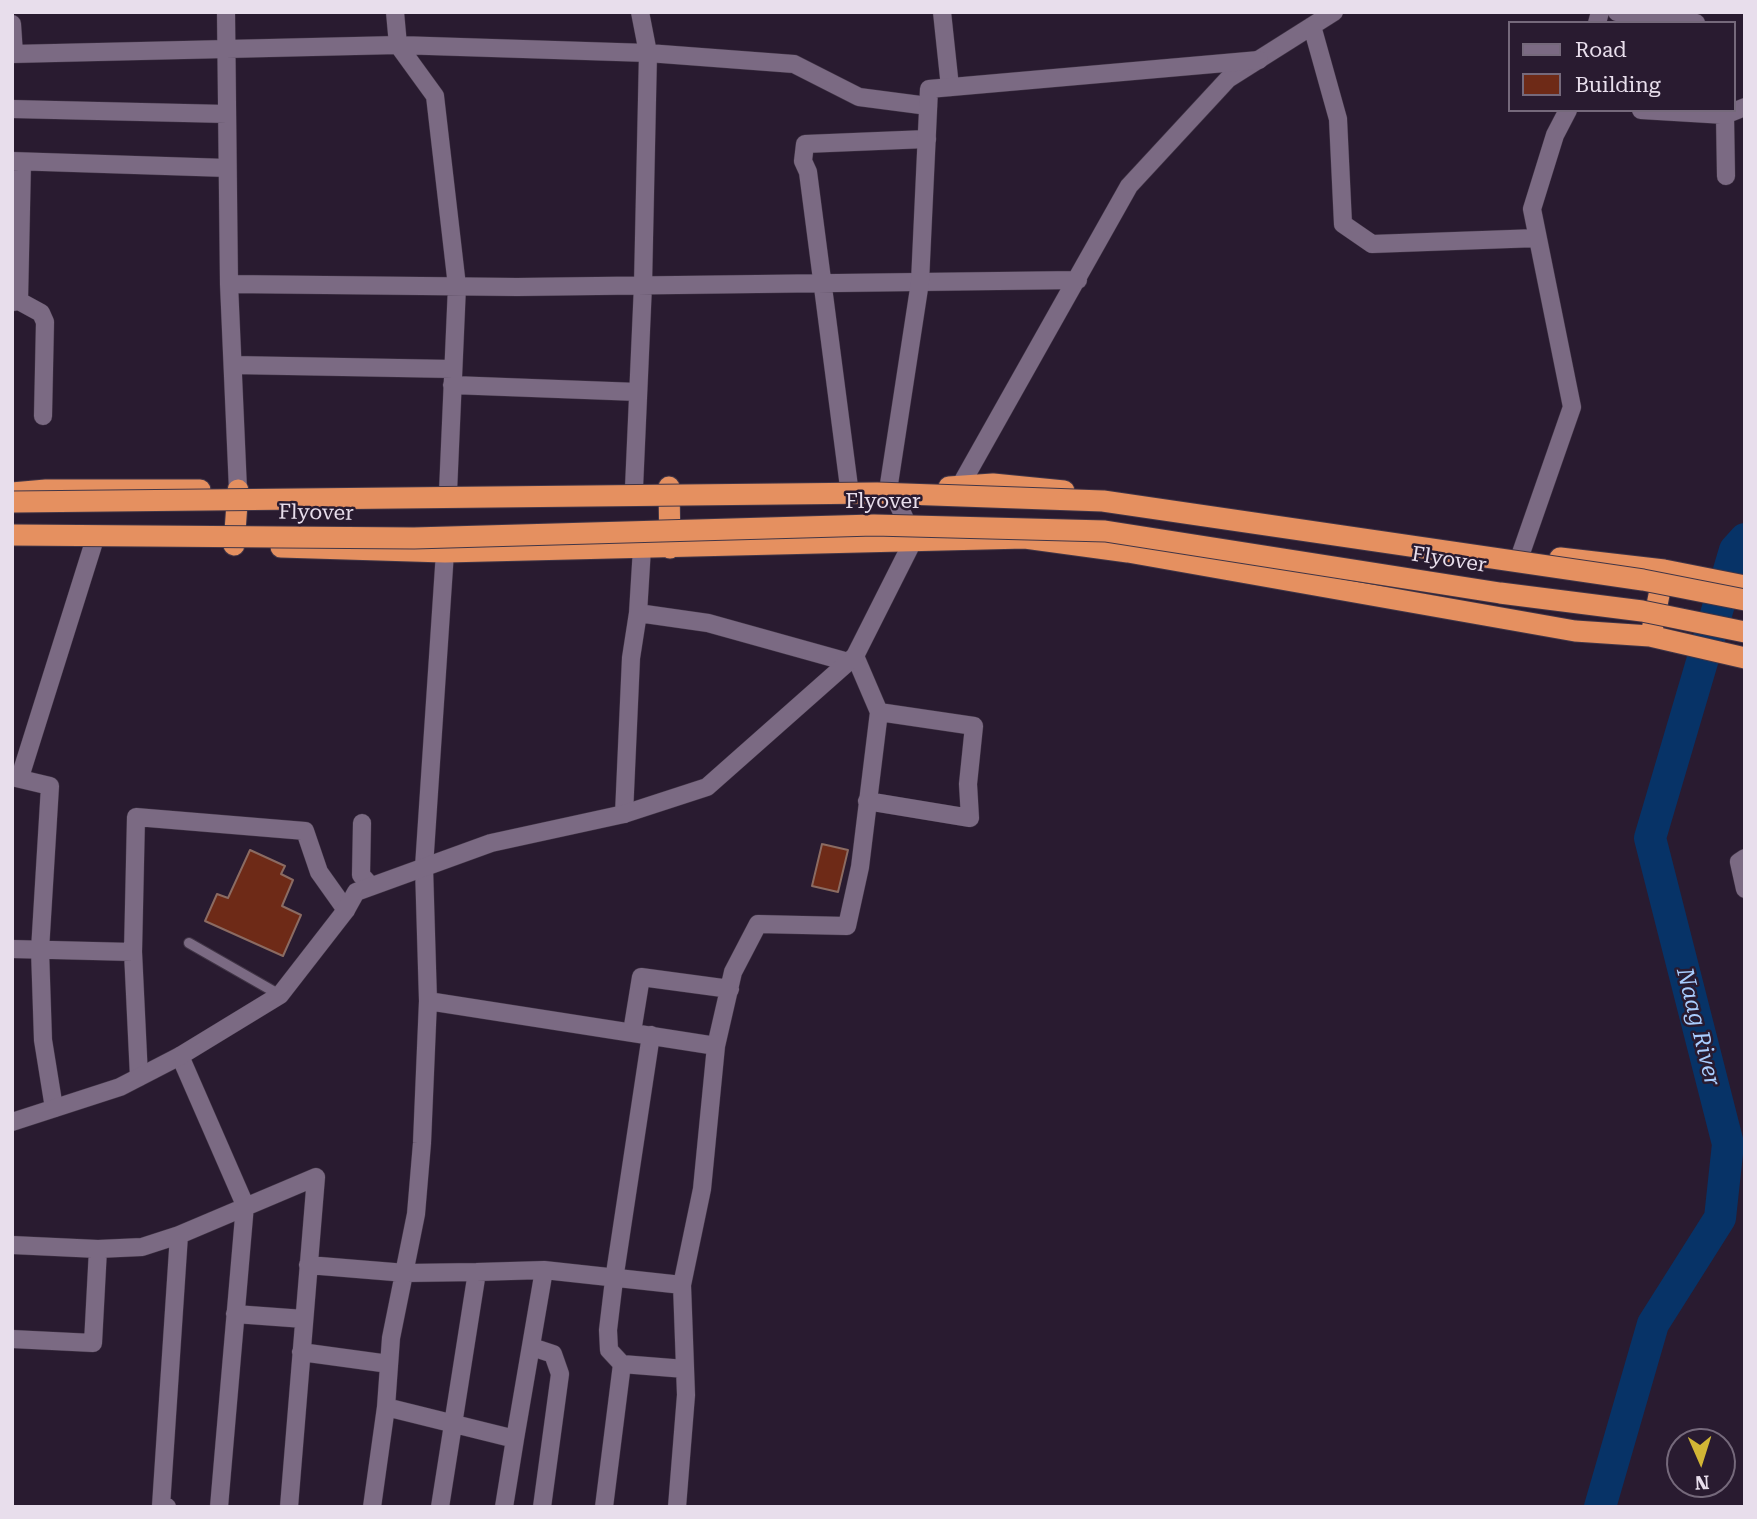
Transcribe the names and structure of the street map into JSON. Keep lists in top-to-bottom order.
{
  "streets": {
    "highway": ["Flyover"]
  },
  "water": ["Naag River"],
  "legend": ["Road", "Building"],
  "north": "bottom"
}
